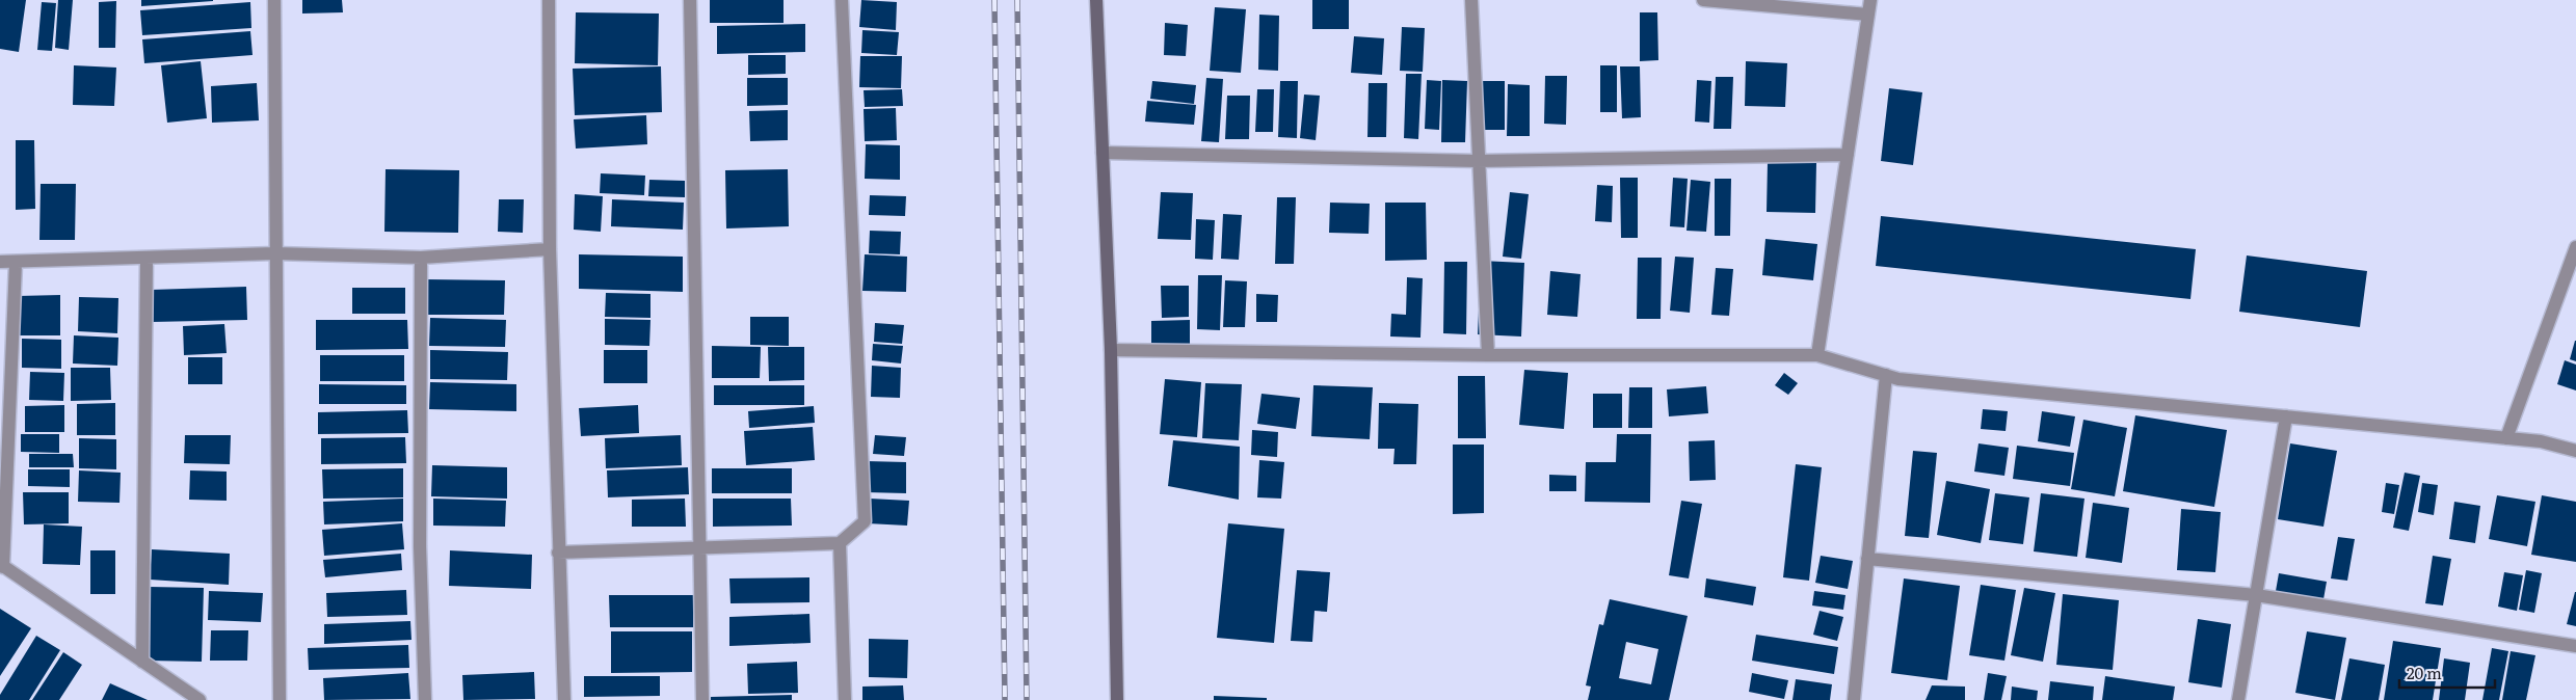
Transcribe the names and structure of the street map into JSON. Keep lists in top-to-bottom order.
{
  "scale_bar": "20 m"
}
